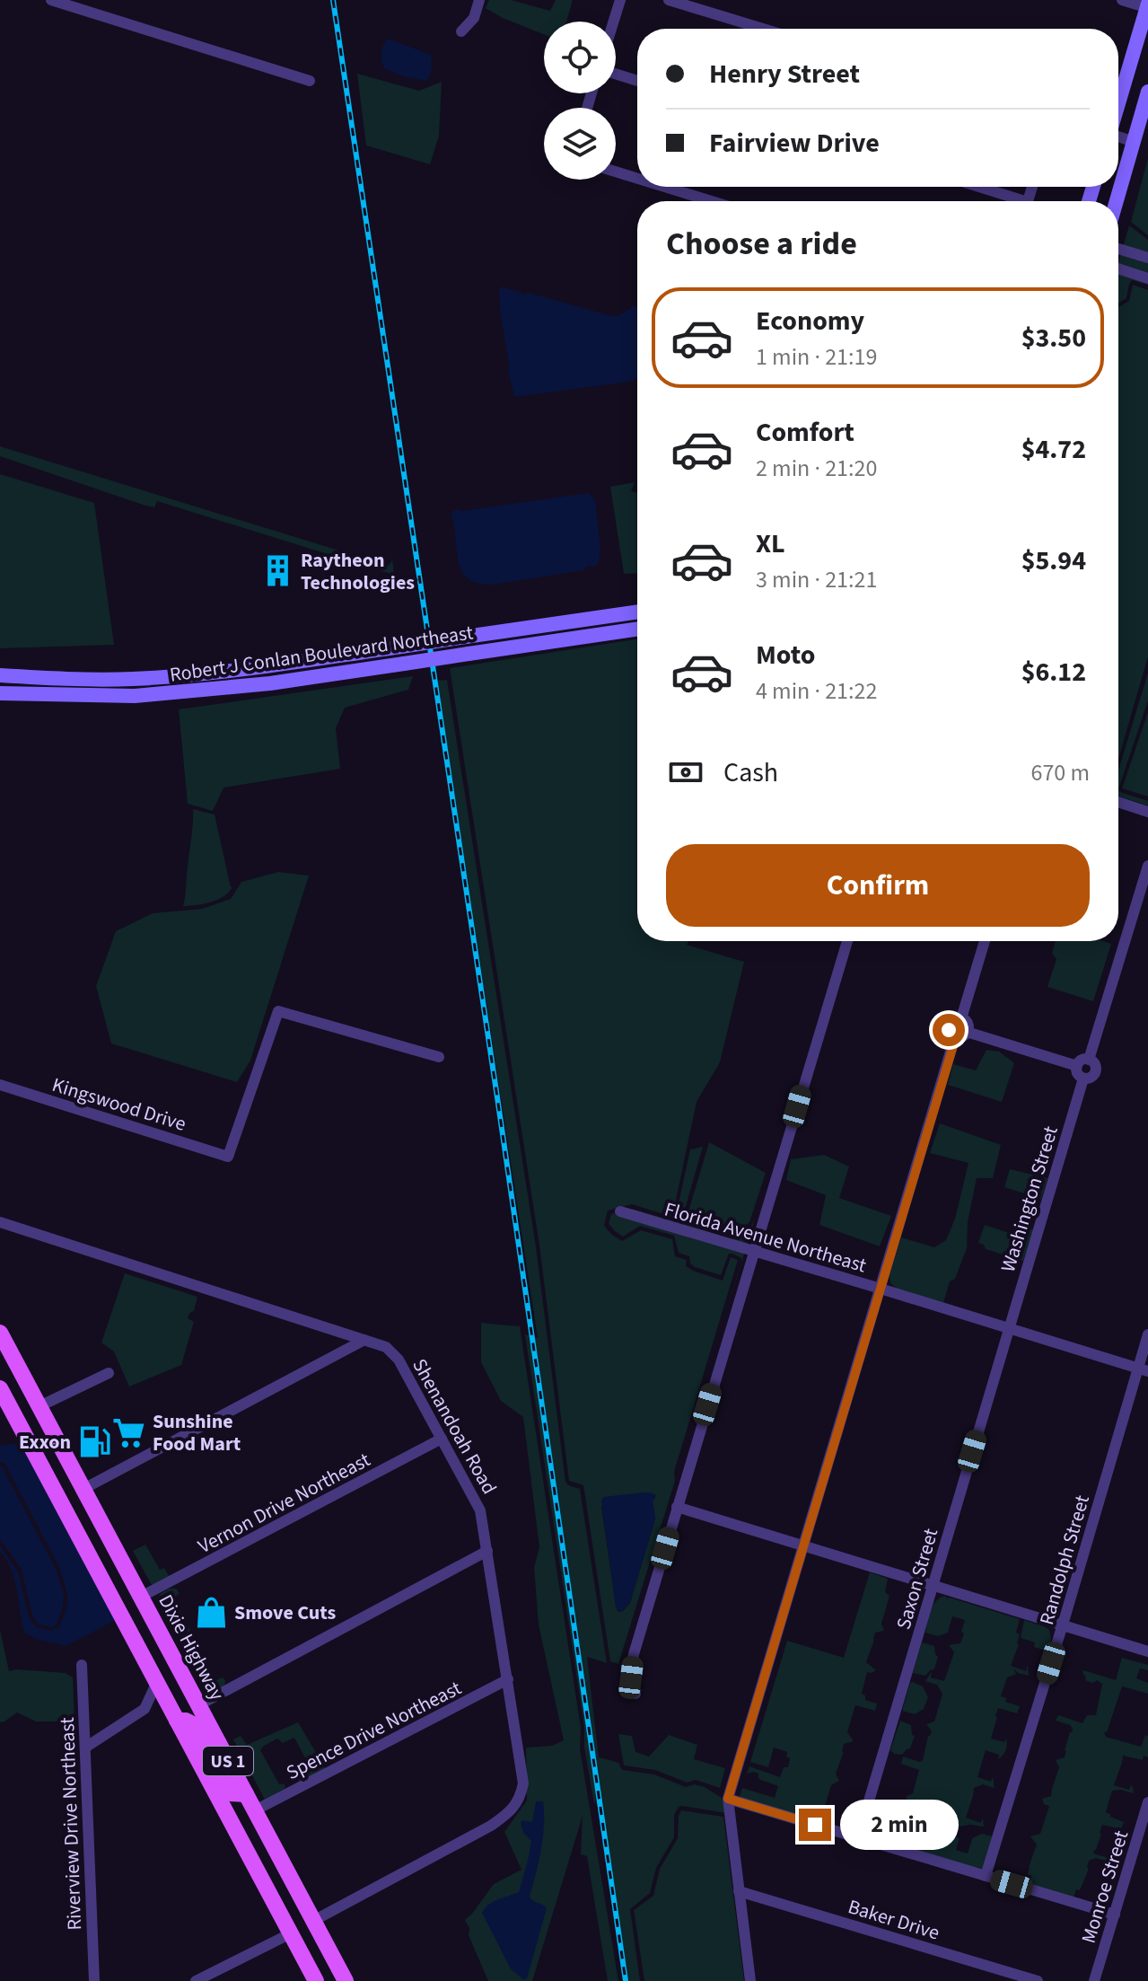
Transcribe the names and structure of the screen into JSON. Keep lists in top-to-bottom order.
{
  "streets": {
    "main road": ["Robert J Conlan Boulevard Northeast", "Dixie Highway", "US 1"],
    "street": [
      "Kingswood Drive",
      "Washington Street",
      "Florida Avenue Northeast",
      "Shenandoah Road",
      "Vernon Drive Northeast",
      "Randolph Street",
      "Saxon Street",
      "Spence Drive Northeast",
      "Riverview Drive Northeast",
      "Monroe Street",
      "Baker Drive"
    ]
  },
  "crossings": [
    ["Washington Street", "Florida Avenue Northeast"],
    ["Washington Street", "Saxon Street"],
    ["Florida Avenue Northeast", "Randolph Street"],
    ["Florida Avenue Northeast", "Saxon Street"],
    ["Shenandoah Road", "Vernon Drive Northeast"],
    ["Shenandoah Road", "Dixie Highway"],
    ["Shenandoah Road", "Spence Drive Northeast"],
    ["Vernon Drive Northeast", "Dixie Highway"],
    ["Dixie Highway", "Spence Drive Northeast"]
  ],
  "places": {
    "building": ["Raytheon Technologies"],
    "supermarket": ["Sunshine Food Mart"],
    "fuel station": ["Exxon"],
    "shop": ["Smove Cuts"]
  },
  "page": {
    "banner": ["Henry Street", "Fairview Drive"],
    "heading": "Choose a ride",
    "list": [
      {
        "name": "Economy",
        "note": "1 min · 21:19",
        "value": "$3.50"
      },
      {
        "name": "Comfort",
        "note": "2 min · 21:20",
        "value": "$4.72"
      },
      {
        "name": "XL",
        "note": "3 min · 21:21",
        "value": "$5.94"
      },
      {
        "name": "Moto",
        "note": "4 min · 21:22",
        "value": "$6.12"
      }
    ],
    "pay": ["Cash", "670 m"],
    "buttons": "Confirm",
    "bubble": "2 min"
  }
}
